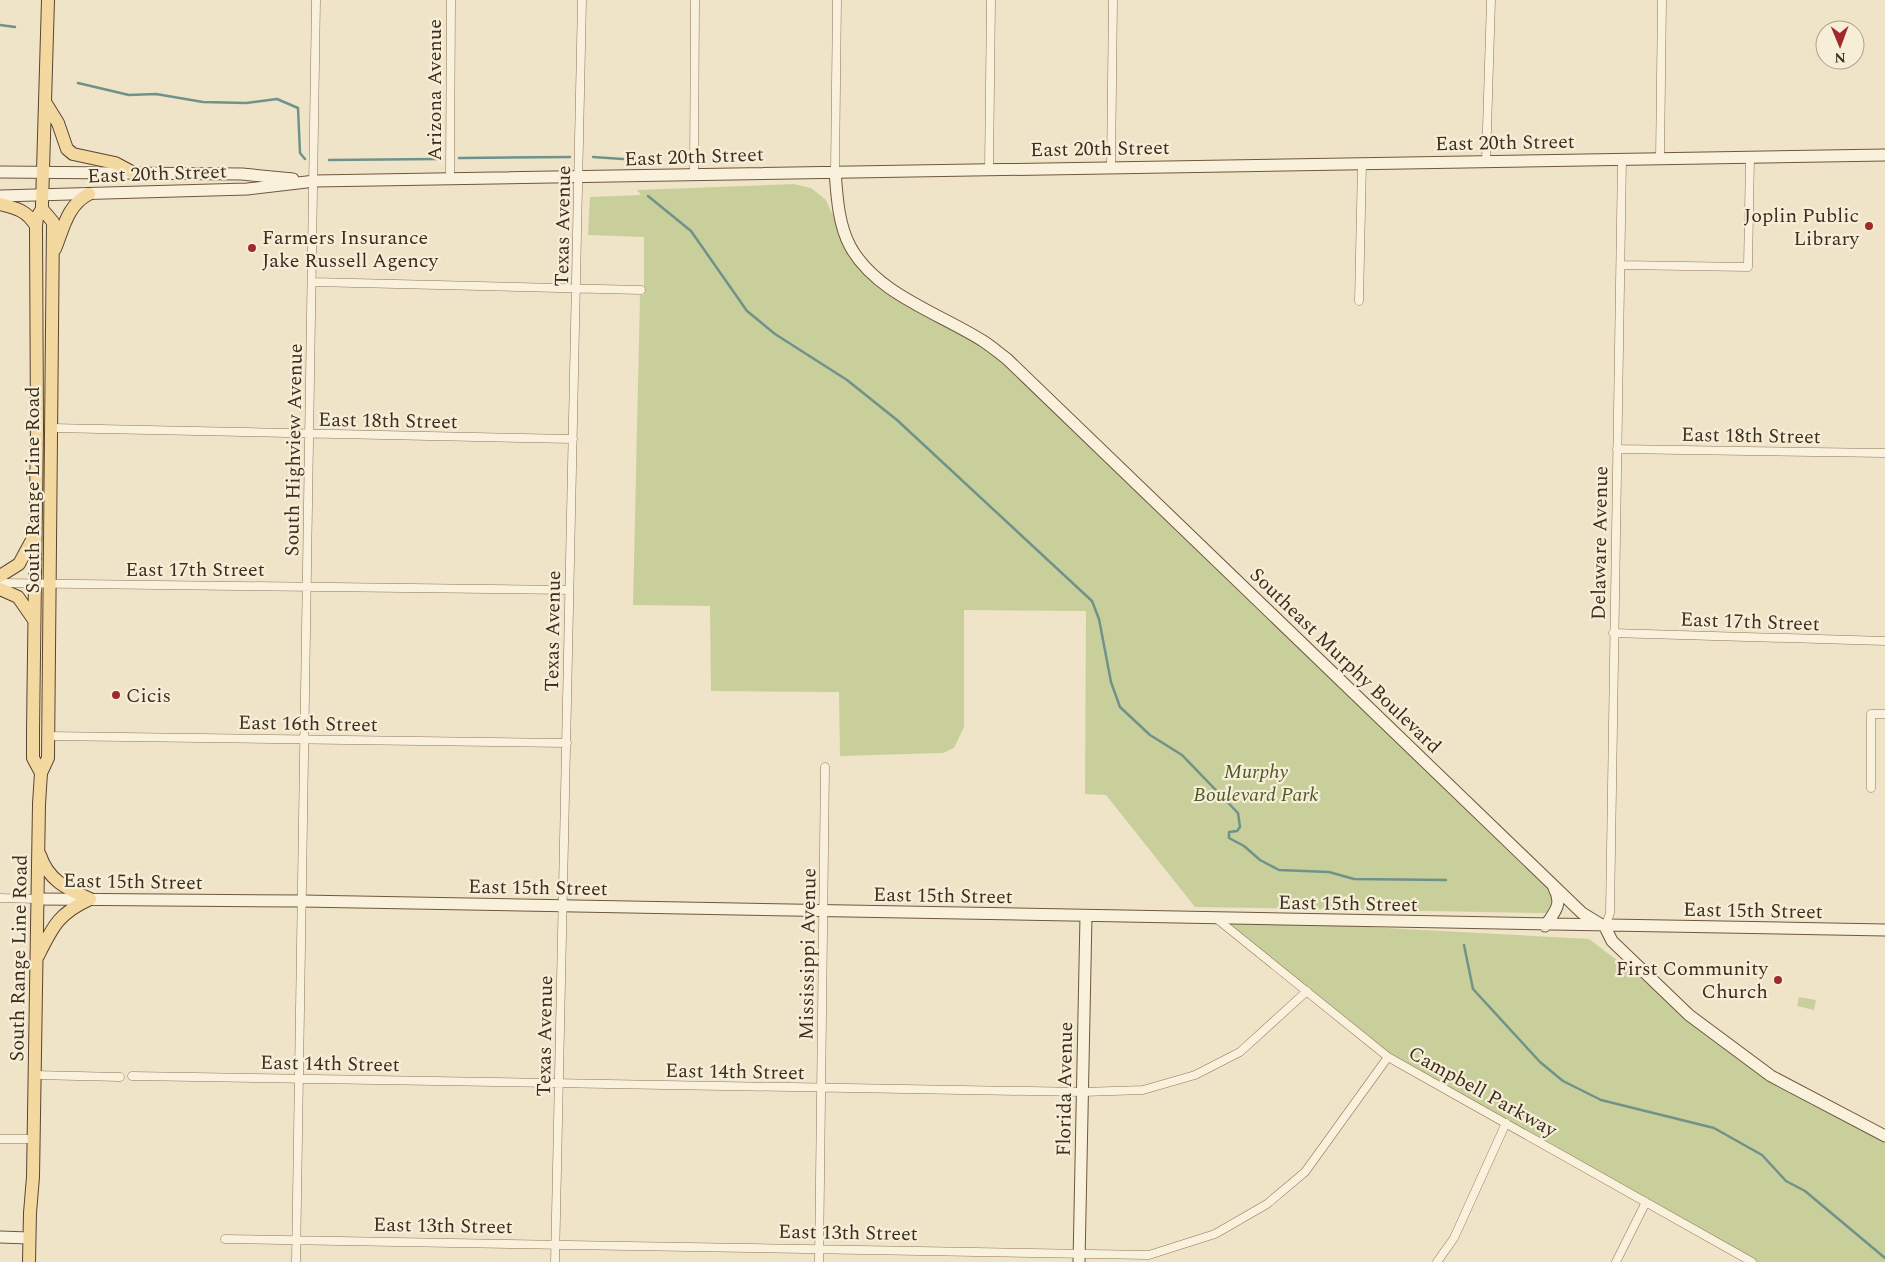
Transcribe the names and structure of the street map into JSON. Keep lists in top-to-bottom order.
{
  "streets": {
    "main road": [
      "East 20th Street",
      "South Range Line Road",
      "Southeast Murphy Boulevard",
      "East 15th Street",
      "Florida Avenue"
    ],
    "street": [
      "Arizona Avenue",
      "Texas Avenue",
      "East 18th Street",
      "South Highview Avenue",
      "Delaware Avenue",
      "East 17th Street",
      "East 16th Street",
      "Mississippi Avenue",
      "East 14th Street",
      "Campbell Parkway",
      "East 13th Street"
    ]
  },
  "crossings": [
    ["Arizona Avenue", "East 20th Street"],
    ["East 20th Street", "Texas Avenue"],
    ["East 20th Street", "South Highview Avenue"],
    ["East 20th Street", "South Range Line Road"],
    ["East 20th Street", "Delaware Avenue"],
    ["East 20th Street", "Southeast Murphy Boulevard"],
    ["Texas Avenue", "East 18th Street"],
    ["Texas Avenue", "East 17th Street"],
    ["Texas Avenue", "East 16th Street"],
    ["Texas Avenue", "East 15th Street"],
    ["Texas Avenue", "East 14th Street"],
    ["Texas Avenue", "East 13th Street"],
    ["East 18th Street", "South Highview Avenue"],
    ["East 18th Street", "South Range Line Road"],
    ["East 18th Street", "Delaware Avenue"],
    ["South Highview Avenue", "East 17th Street"],
    ["South Highview Avenue", "East 16th Street"],
    ["South Highview Avenue", "East 15th Street"],
    ["South Highview Avenue", "East 14th Street"],
    ["South Highview Avenue", "East 13th Street"],
    ["South Range Line Road", "East 17th Street"],
    ["South Range Line Road", "East 16th Street"],
    ["South Range Line Road", "East 15th Street"],
    ["Delaware Avenue", "East 17th Street"],
    ["Delaware Avenue", "Southeast Murphy Boulevard"],
    ["Delaware Avenue", "East 15th Street"],
    ["Southeast Murphy Boulevard", "East 15th Street"],
    ["East 15th Street", "Mississippi Avenue"],
    ["East 15th Street", "Florida Avenue"],
    ["East 15th Street", "Campbell Parkway"],
    ["Mississippi Avenue", "East 14th Street"],
    ["Mississippi Avenue", "East 13th Street"],
    ["East 14th Street", "Florida Avenue"],
    ["East 14th Street", "Campbell Parkway"],
    ["Florida Avenue", "East 13th Street"],
    ["Campbell Parkway", "East 13th Street"]
  ],
  "parks": ["Murphy Boulevard Park"],
  "places": [
    "Joplin Public Library",
    "Farmers Insurance Jake Russell Agency",
    "Cicis",
    "First Community Church"
  ],
  "north": "bottom"
}
